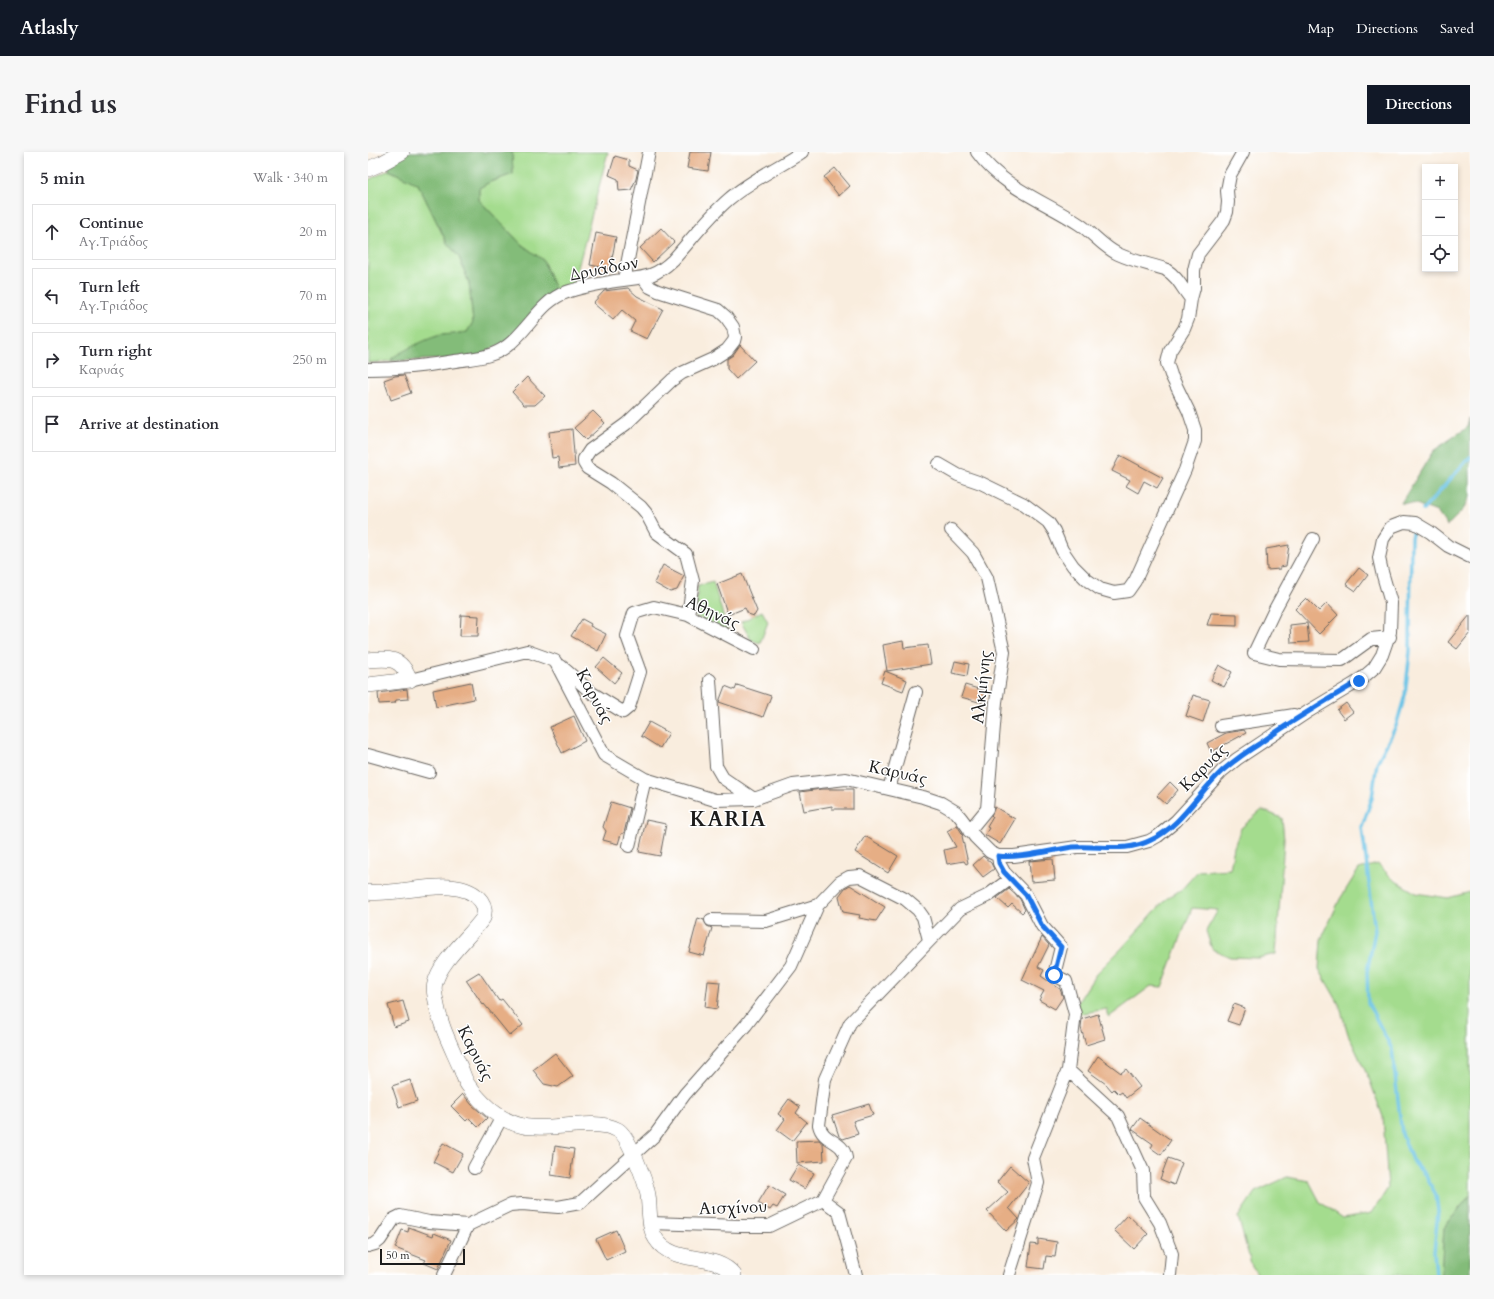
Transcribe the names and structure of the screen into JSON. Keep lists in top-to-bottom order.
{
  "streets": {
    "main road": ["Καρυάς"],
    "street": [
      "Δρυάδων",
      "Αθηνάς",
      "Αλκμήνης",
      "Αισχίνου"
    ]
  },
  "crossings": [
    ["Αθηνάς", "Καρυάς"],
    ["Αλκμήνης", "Καρυάς"],
    ["Καρυάς", "Αισχίνου"]
  ],
  "districts": ["KARIA"],
  "scale_bar": "50 m",
  "page": {
    "header": "Atlasly",
    "nav": ["Map", "Directions", "Saved"],
    "title": "Find us",
    "buttons": "Directions",
    "heading": ["5 min", "Walk · 340 m"],
    "map_buttons": ["+", "−"],
    "list": [
      ["Continue", "Αγ.Τριάδος", "20 m"],
      ["Turn left", "Αγ.Τριάδος", "70 m"],
      ["Turn right", "Καρυάς", "250 m"],
      "Arrive at destination"
    ],
    "scale": "50 m"
  }
}
